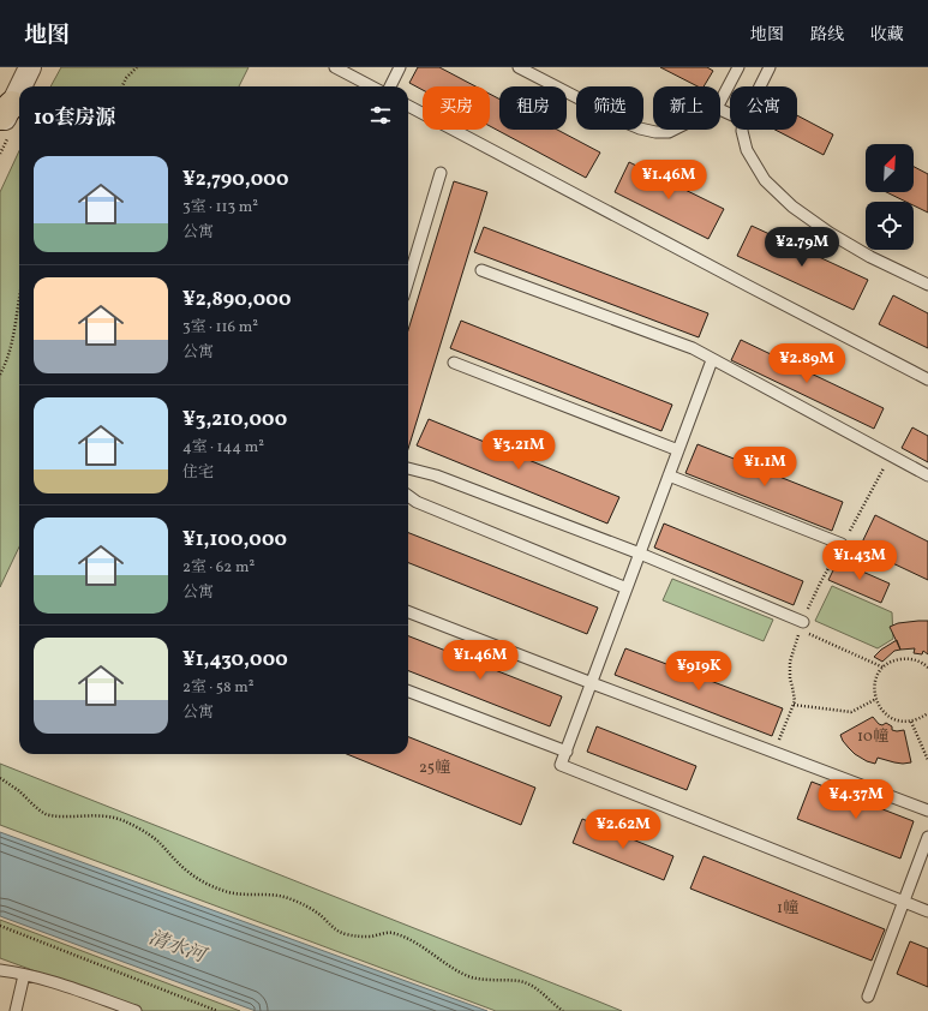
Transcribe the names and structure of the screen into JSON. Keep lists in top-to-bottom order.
{
  "water": ["清水河"],
  "house_numbers": ["10幢", "25幢", "1幢"],
  "north": "top right",
  "page": {
    "header": "地图",
    "nav": ["地图", "路线", "收藏"],
    "chip": [
      "买房",
      "租房",
      "筛选",
      "新上",
      "公寓"
    ],
    "heading": "10套房源",
    "list": [
      {
        "name": "¥2,790,000",
        "note": "3室 · 113 m² · 公寓"
      },
      {
        "name": "¥2,890,000",
        "note": "3室 · 116 m² · 公寓"
      },
      {
        "name": "¥3,210,000",
        "note": "4室 · 144 m² · 住宅"
      },
      {
        "name": "¥1,100,000",
        "note": "2室 · 62 m² · 公寓"
      },
      {
        "name": "¥1,430,000",
        "note": "2室 · 58 m² · 公寓"
      }
    ],
    "price": [
      "¥1.46M",
      "¥2.79M",
      "¥2.89M",
      "¥3.21M",
      "¥1.1M",
      "¥1.43M",
      "¥1.46M",
      "¥919K",
      "¥4.37M",
      "¥2.62M"
    ]
  }
}
